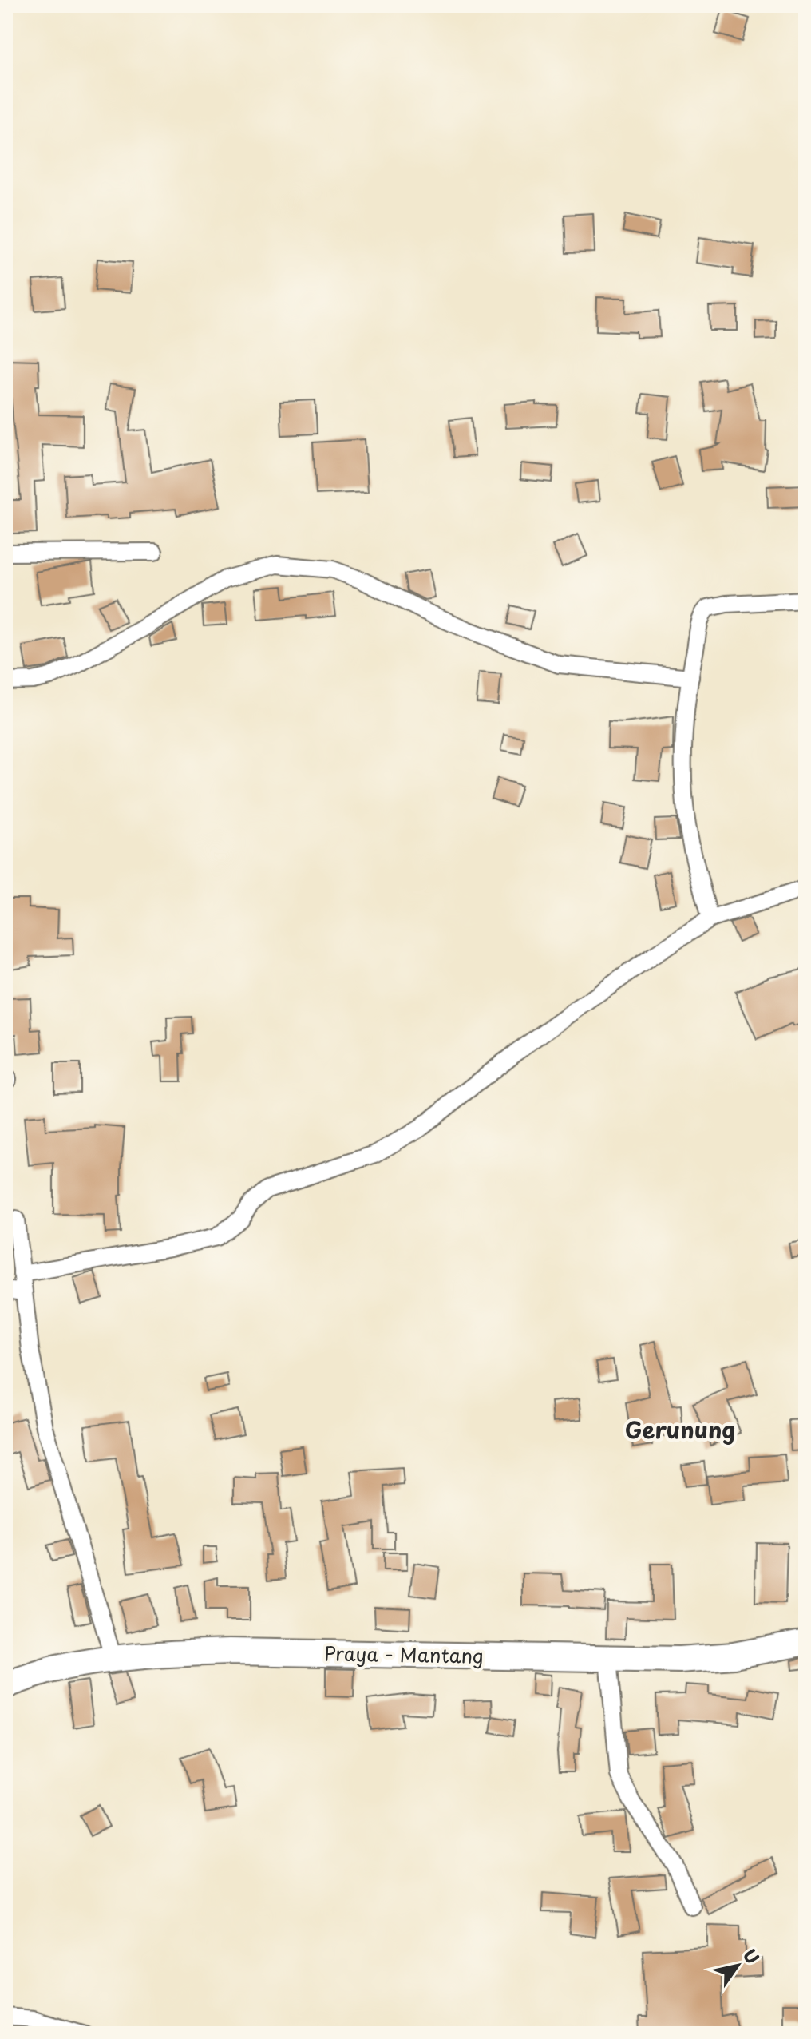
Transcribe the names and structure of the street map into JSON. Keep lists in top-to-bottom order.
{
  "streets": {
    "main road": ["Praya - Mantang"]
  },
  "districts": ["Gerunung"],
  "north": "top right"
}
